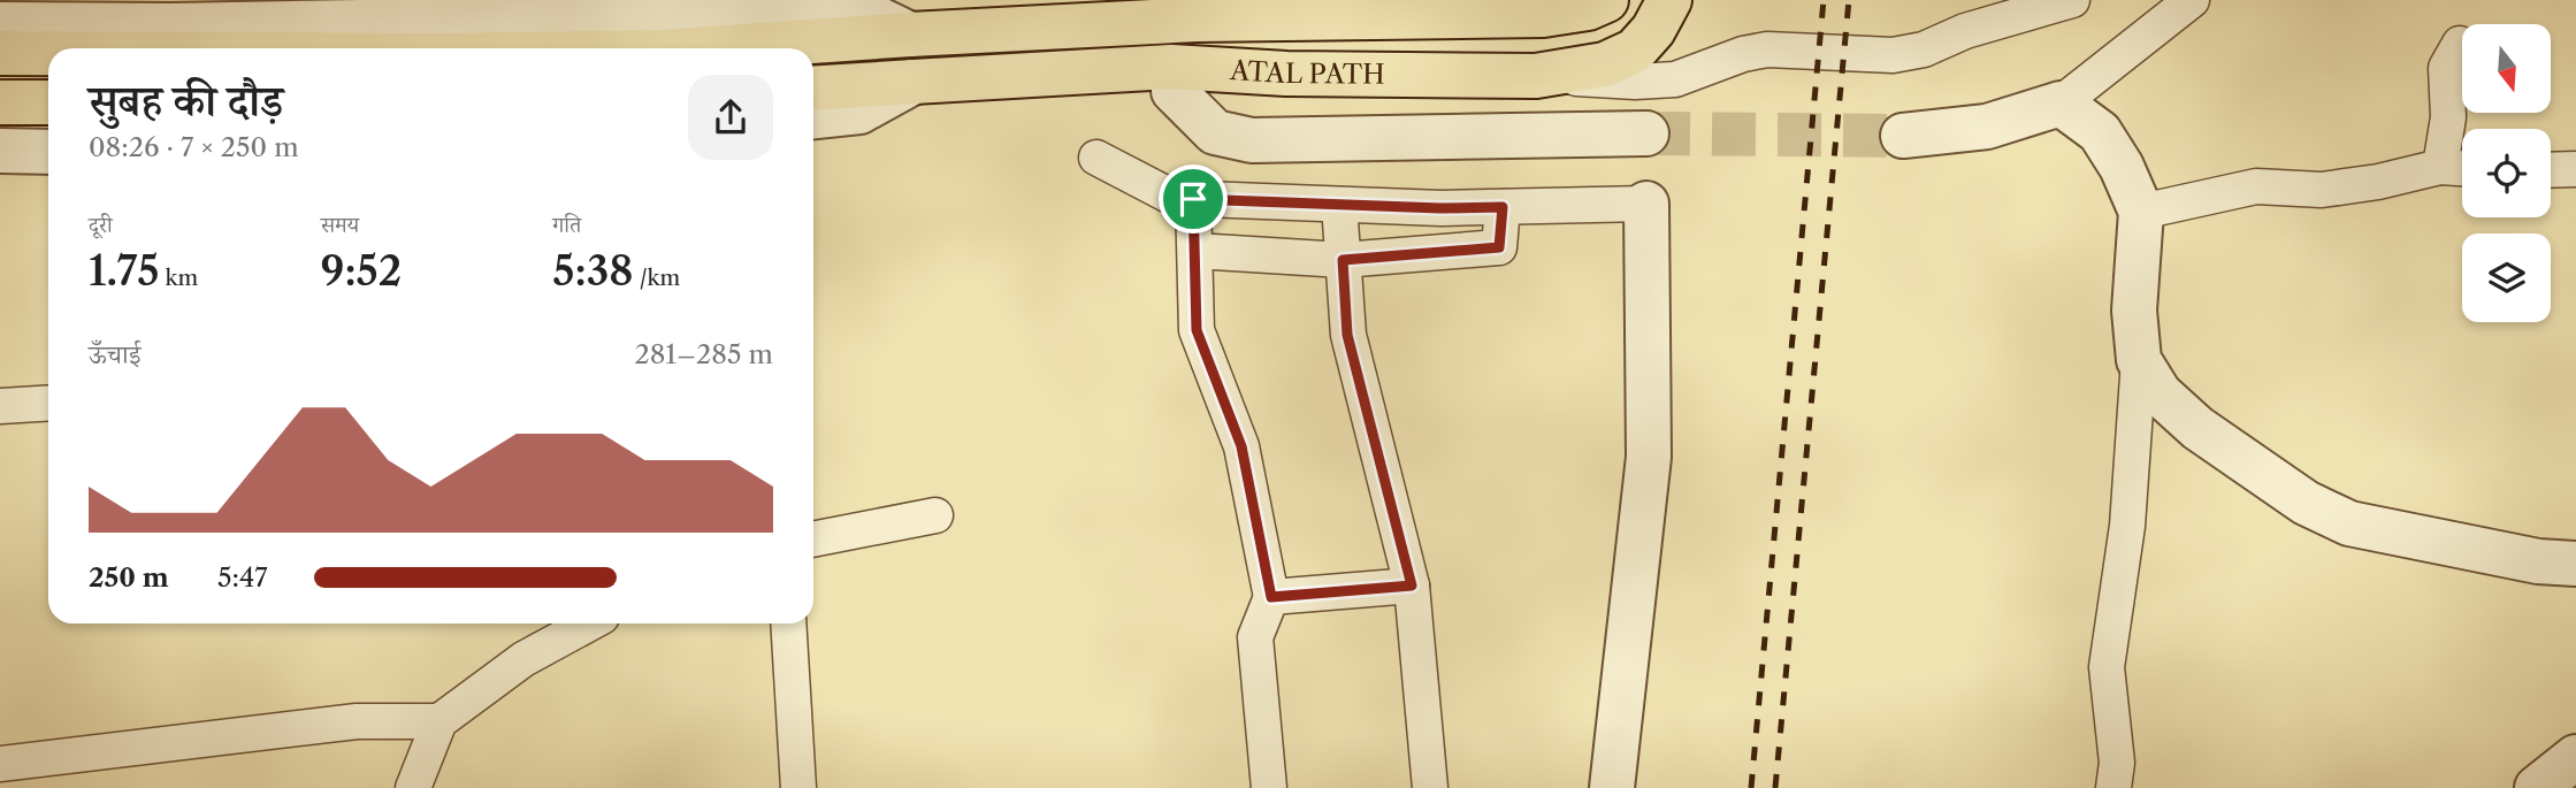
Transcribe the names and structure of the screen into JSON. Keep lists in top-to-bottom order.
{
  "streets": {
    "main road": ["ATAL PATH"]
  },
  "north": "bottom",
  "page": {
    "heading": ["सुबह की दौड़", "08:26 · 7 × 250 m"],
    "stats": [
      ["दूरी", "1.75 km"],
      ["समय", "9:52"],
      ["गति", "5:38 /km"]
    ],
    "chart": ["ऊँचाई", "281–285 m"],
    "list": [
      {
        "name": "250 m",
        "note": "5:47"
      }
    ]
  }
}
